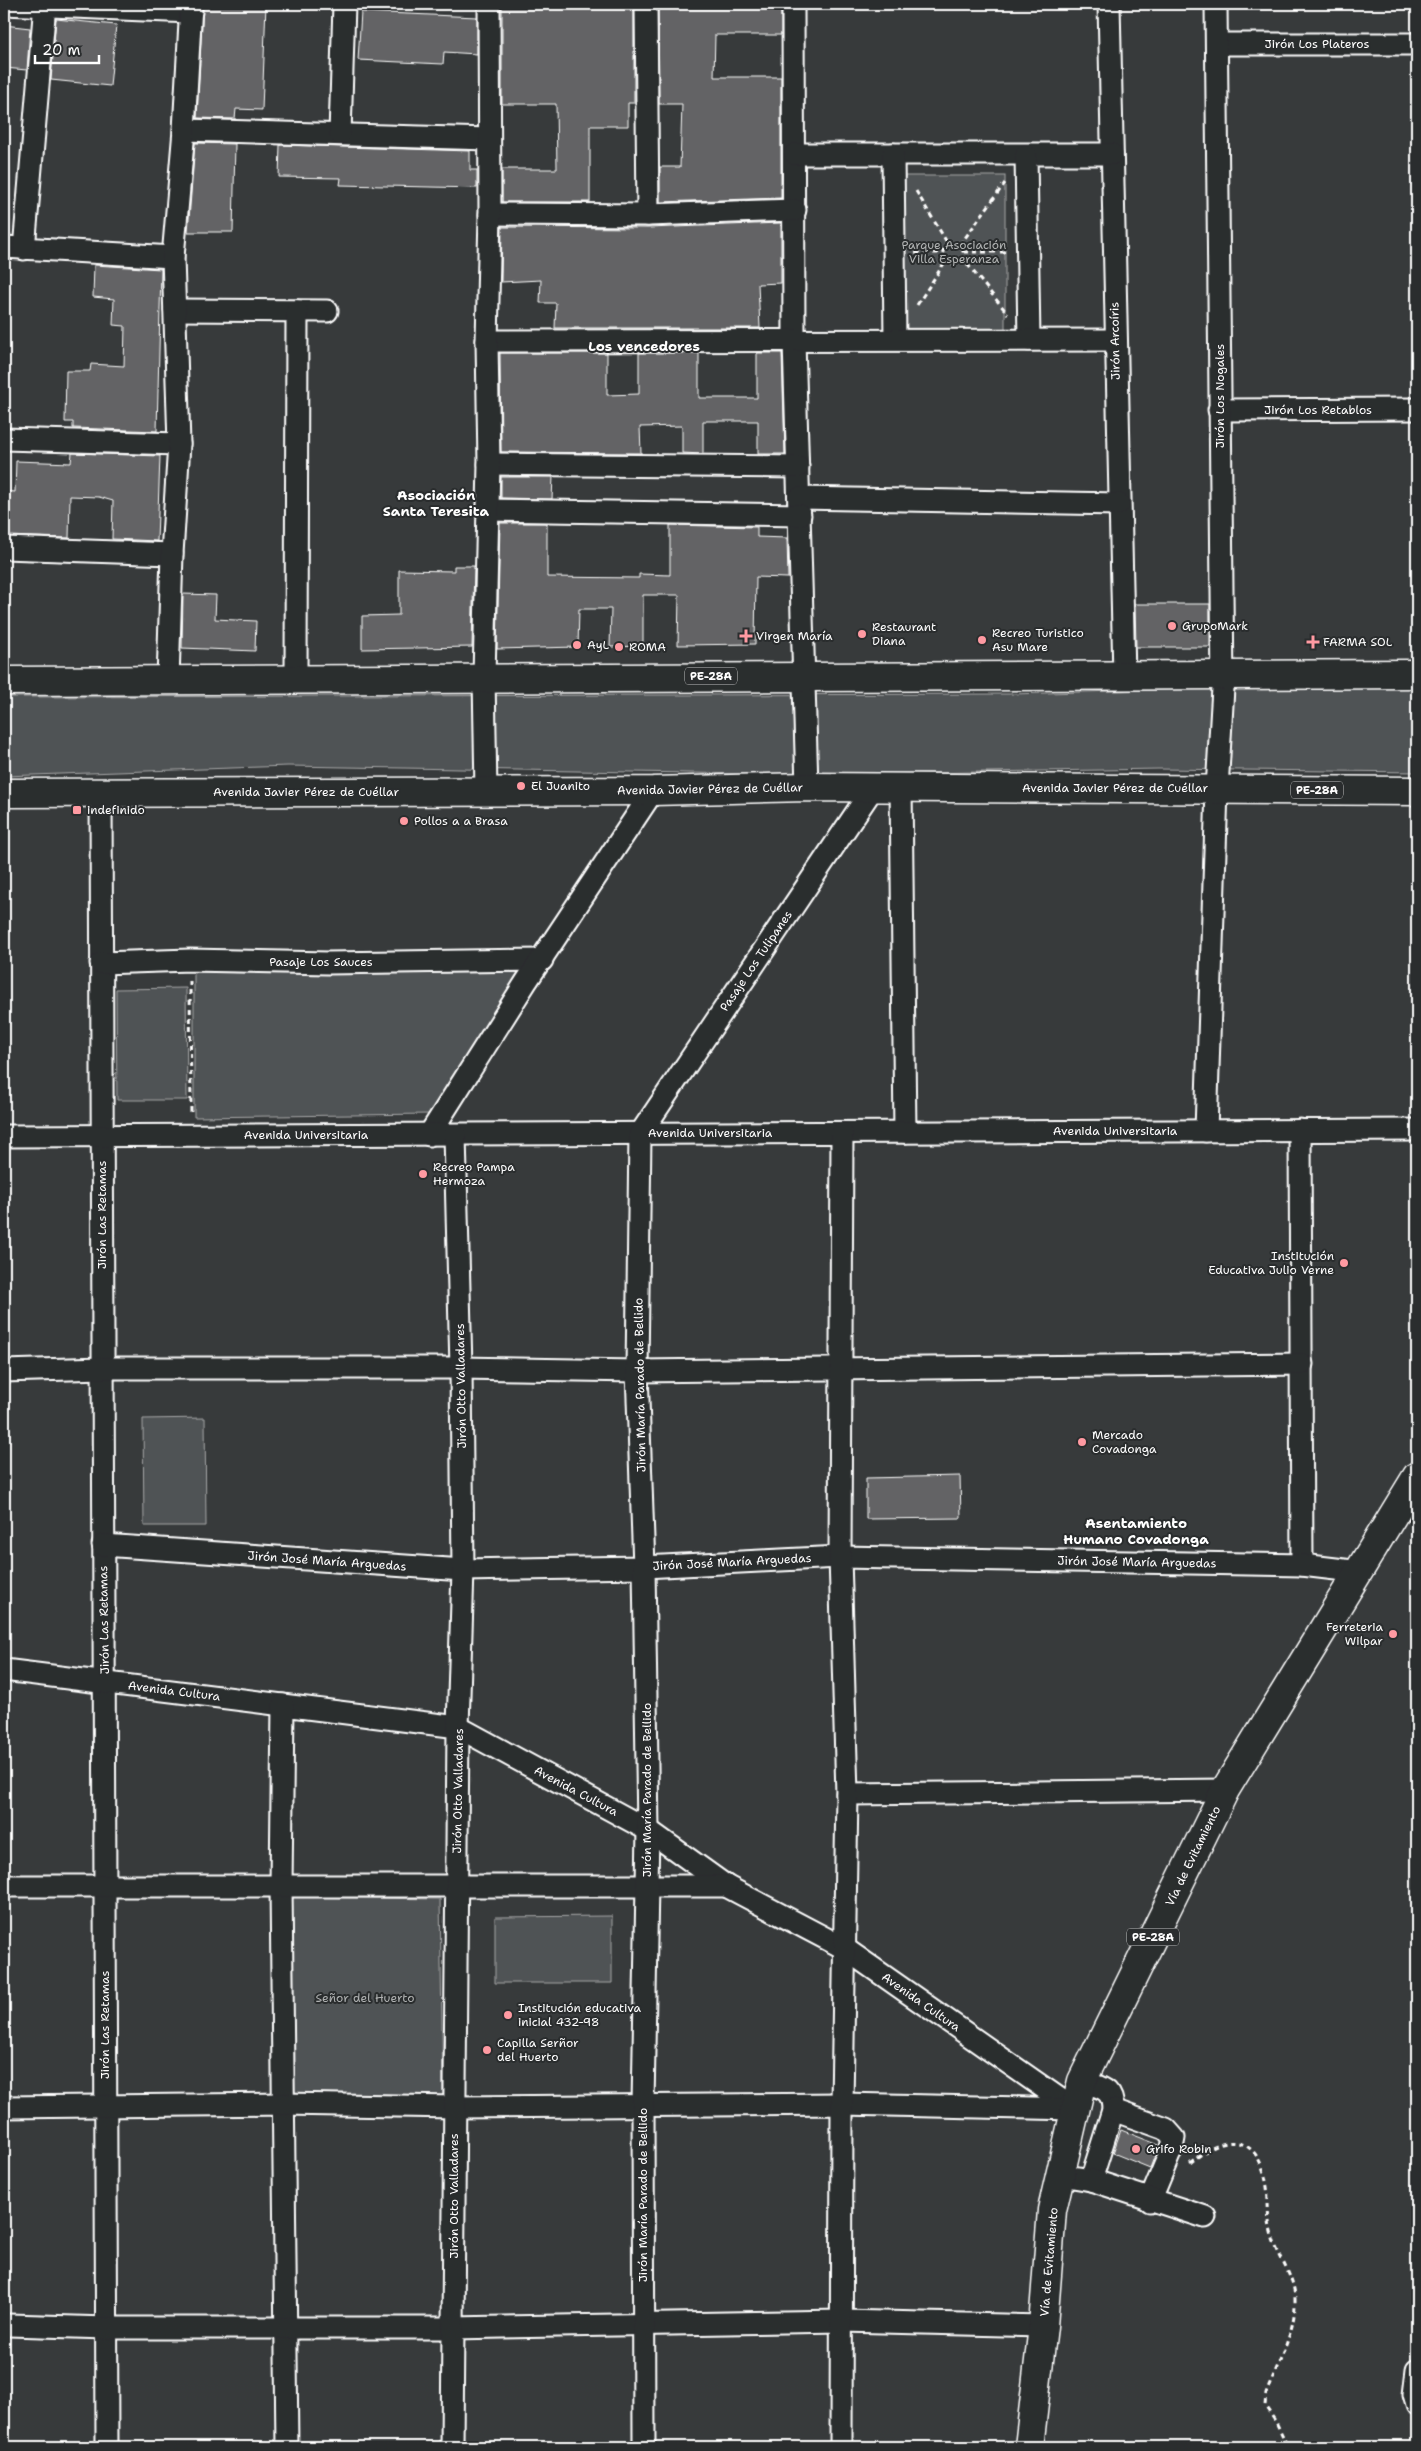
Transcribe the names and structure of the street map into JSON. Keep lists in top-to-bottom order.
{
  "streets": {
    "highway": ["PE-28A", "Avenida Javier Pérez de Cuéllar", "Vía de Evitamiento"],
    "street": [
      "Jirón Los Plateros",
      "Jirón Arcoíris",
      "Jirón Los Nogales",
      "Jirón Los Retablos",
      "Pasaje Los Tulipanes",
      "Pasaje Los Sauces",
      "Avenida Universitaria",
      "Jirón Las Retamas",
      "Jirón María Parado de Bellido",
      "Jirón Otto Valladares",
      "Jirón José María Arguedas",
      "Avenida Cultura"
    ]
  },
  "crossings": [
    ["Jirón Los Plateros", "Jirón Los Nogales"],
    ["Jirón Arcoíris", "PE-28A"],
    ["Jirón Los Nogales", "Jirón Los Retablos"],
    ["Jirón Los Nogales", "PE-28A"],
    ["Jirón Los Nogales", "Avenida Javier Pérez de Cuéllar"],
    ["Jirón Los Nogales", "Avenida Universitaria"],
    ["Avenida Javier Pérez de Cuéllar", "Pasaje Los Tulipanes"],
    ["Avenida Javier Pérez de Cuéllar", "Jirón Las Retamas"],
    ["Pasaje Los Tulipanes", "Avenida Universitaria"],
    ["Pasaje Los Tulipanes", "Jirón María Parado de Bellido"],
    ["Pasaje Los Sauces", "Jirón Las Retamas"],
    ["Avenida Universitaria", "Jirón Las Retamas"],
    ["Avenida Universitaria", "Jirón María Parado de Bellido"],
    ["Avenida Universitaria", "Jirón Otto Valladares"],
    ["Jirón Las Retamas", "Jirón José María Arguedas"],
    ["Jirón Las Retamas", "Avenida Cultura"],
    ["Jirón María Parado de Bellido", "Jirón José María Arguedas"],
    ["Jirón María Parado de Bellido", "Avenida Cultura"],
    ["Jirón Otto Valladares", "Jirón José María Arguedas"],
    ["Jirón Otto Valladares", "Avenida Cultura"],
    ["Jirón José María Arguedas", "Vía de Evitamiento"],
    ["Avenida Cultura", "Vía de Evitamiento"]
  ],
  "districts": ["Los vencedores", "Asociación Santa Teresita", "Asentamiento Humano Covadonga"],
  "parks": ["Parque Asociación Villa Esperanza", "Señor del Huerto"],
  "places": {
    "other": [
      "GrupoMark",
      "Restaurant Diana",
      "Recreo Turistico Asu Mare",
      "AyL",
      "ROMA",
      "El Juanito",
      "Pollos a a Brasa",
      "Recreo Pampa Hermoza",
      "Institución Educativa Julio Verne",
      "Mercado Covadonga",
      "Ferreteria Wilpar",
      "Institución educativa inicial 432-98",
      "Capilla Serñor del Huerto",
      "Grifo Robin"
    ],
    "health": ["Virgen María", "FARMA SOL"],
    "transit": ["indefinido"]
  },
  "scale_bar": "20 m"
}
